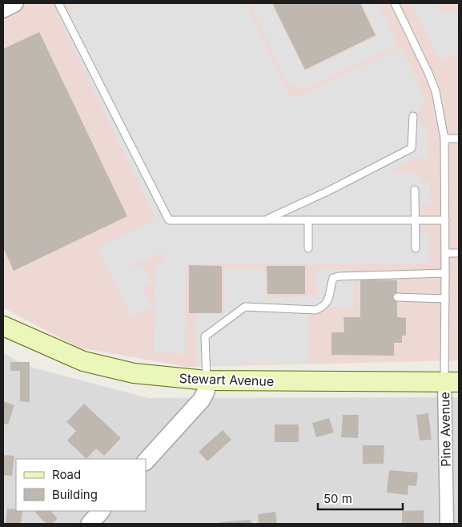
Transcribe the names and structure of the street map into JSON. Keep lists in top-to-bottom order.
{
  "streets": {
    "main road": ["Stewart Avenue"],
    "street": ["Pine Avenue"]
  },
  "crossings": [
    ["Stewart Avenue", "Pine Avenue"]
  ],
  "legend": ["Road", "Building"],
  "scale_bar": "50 m"
}
